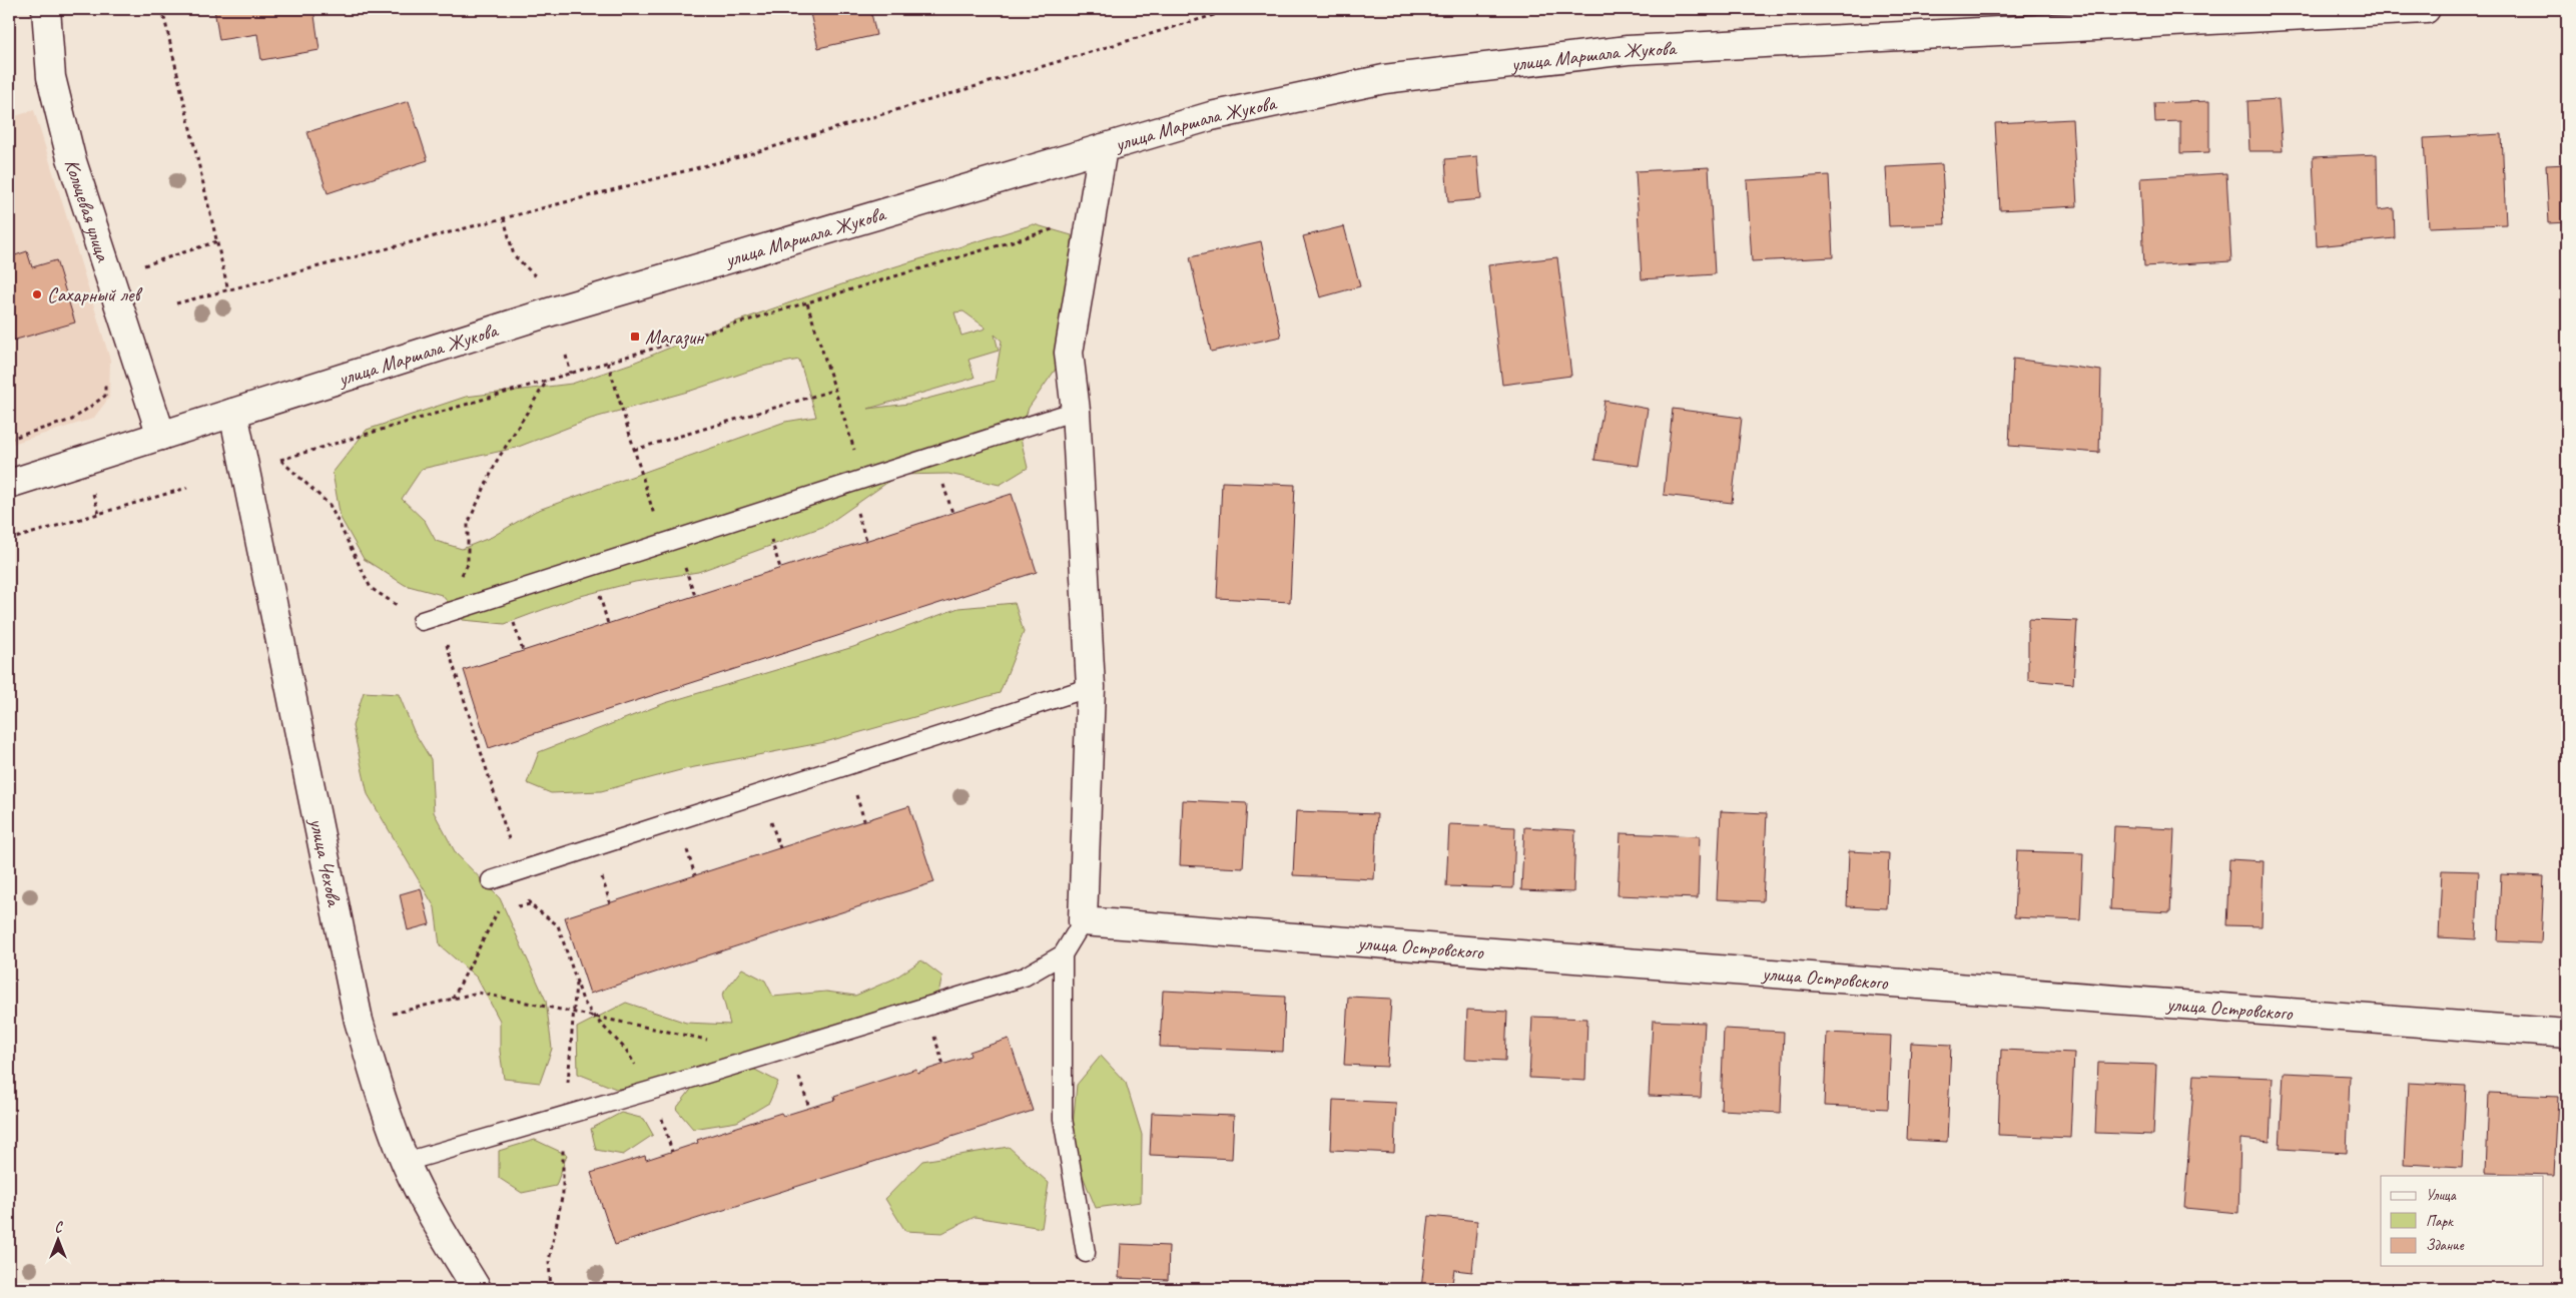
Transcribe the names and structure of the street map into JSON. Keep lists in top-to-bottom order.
{
  "streets": {
    "street": [
      "улица Маршала Жукова",
      "Кольцевая улица",
      "улица Чехова",
      "улица Островского"
    ]
  },
  "crossings": [
    ["улица Маршала Жукова", "Кольцевая улица"],
    ["улица Маршала Жукова", "улица Чехова"]
  ],
  "places": {
    "other": ["Сахарный лев"],
    "transit": ["Магазин"]
  },
  "legend": ["Улица", "Парк", "Здание"],
  "north": "top"
}
